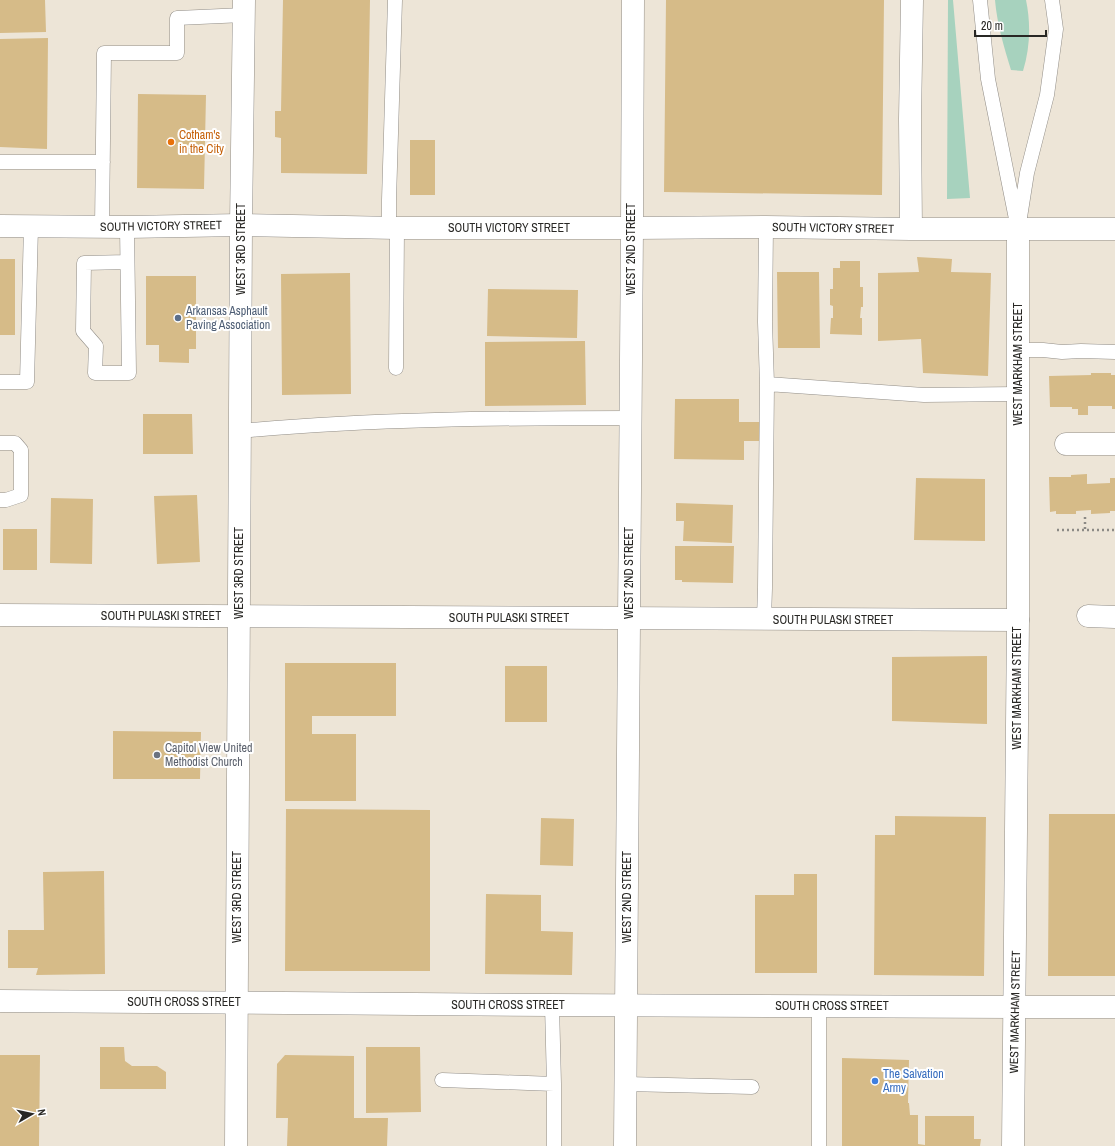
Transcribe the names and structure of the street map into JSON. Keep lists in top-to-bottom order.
{
  "streets": {
    "street": [
      "SOUTH VICTORY STREET",
      "WEST 3RD STREET",
      "WEST 2ND STREET",
      "WEST MARKHAM STREET",
      "SOUTH PULASKI STREET",
      "SOUTH CROSS STREET"
    ]
  },
  "crossings": [
    ["SOUTH VICTORY STREET", "WEST 3RD STREET"],
    ["SOUTH VICTORY STREET", "WEST 2ND STREET"],
    ["SOUTH VICTORY STREET", "WEST MARKHAM STREET"],
    ["WEST 3RD STREET", "SOUTH PULASKI STREET"],
    ["WEST 3RD STREET", "SOUTH CROSS STREET"],
    ["WEST 2ND STREET", "SOUTH PULASKI STREET"],
    ["WEST 2ND STREET", "SOUTH CROSS STREET"],
    ["WEST MARKHAM STREET", "SOUTH PULASKI STREET"],
    ["WEST MARKHAM STREET", "SOUTH CROSS STREET"]
  ],
  "places": [
    "Cotham's in the City",
    "Arkansas Asphault Paving Association",
    "Capitol View United Methodist Church",
    "The Salvation Army"
  ],
  "scale_bar": "20 m",
  "north": "right"
}
